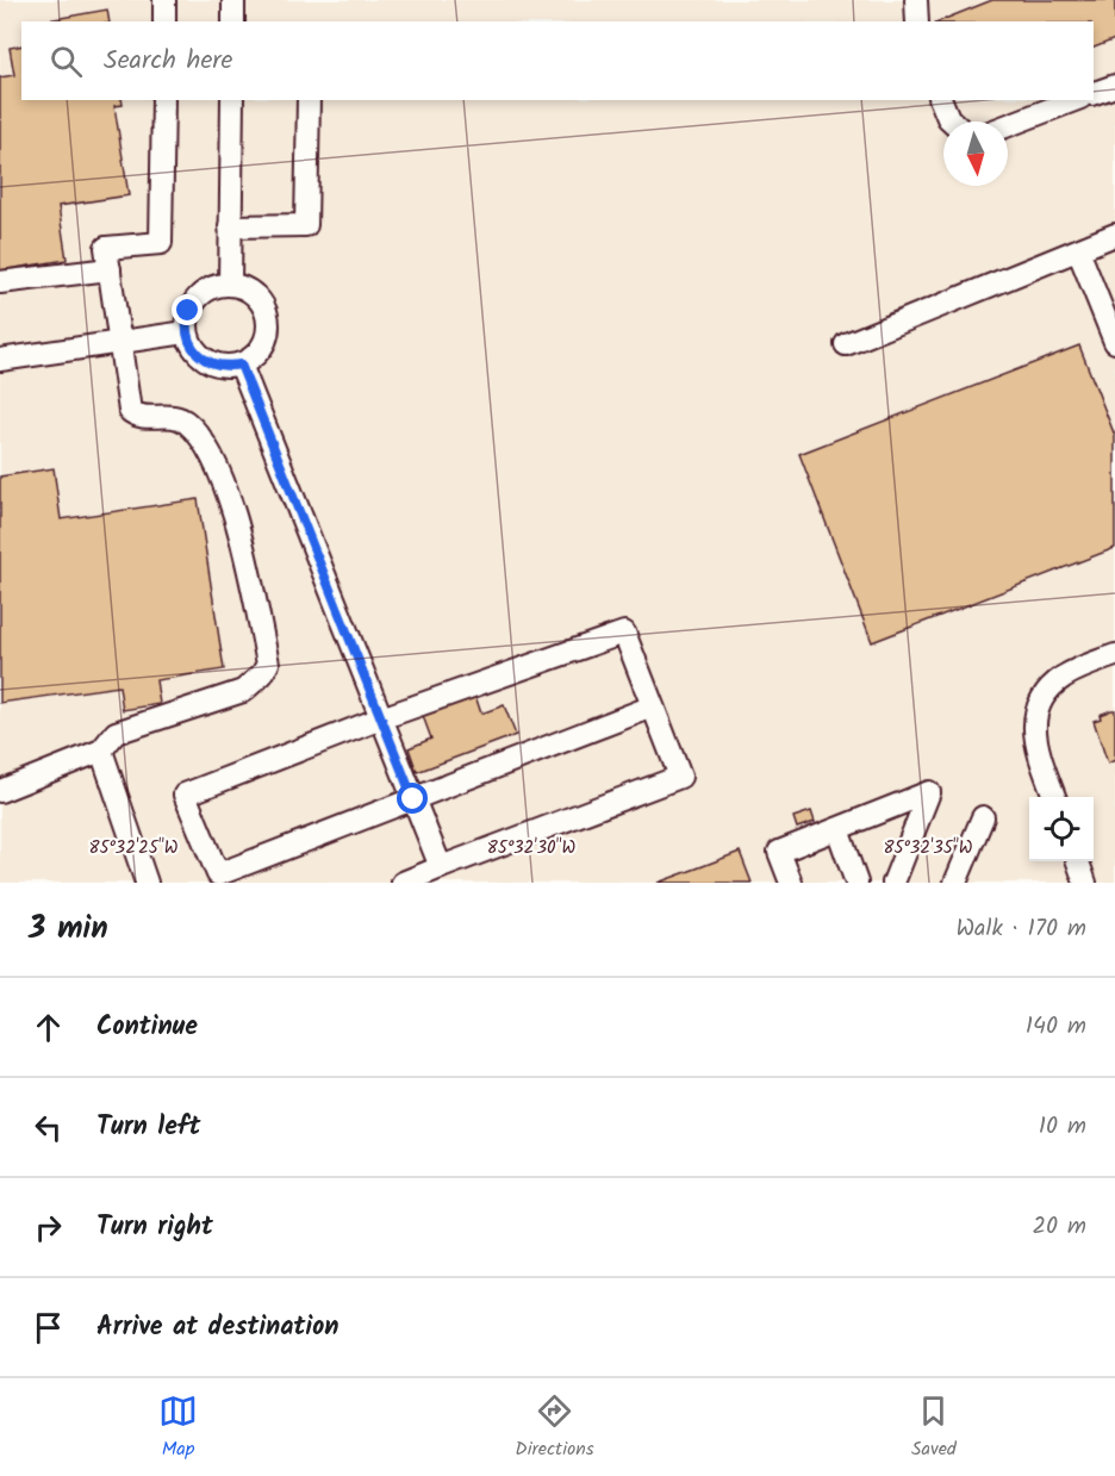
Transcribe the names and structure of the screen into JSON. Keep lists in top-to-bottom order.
{
  "north": "bottom",
  "page": {
    "search": "Search here",
    "heading": ["3 min", "Walk · 170 m"],
    "list": [
      ["Continue", "140 m"],
      ["Turn left", "10 m"],
      ["Turn right", "20 m"],
      "Arrive at destination"
    ],
    "nav": ["Map", "Directions", "Saved"]
  },
  "coordinates": ["85°32'25\"W", "85°32'30\"W", "85°32'35\"W"]
}
